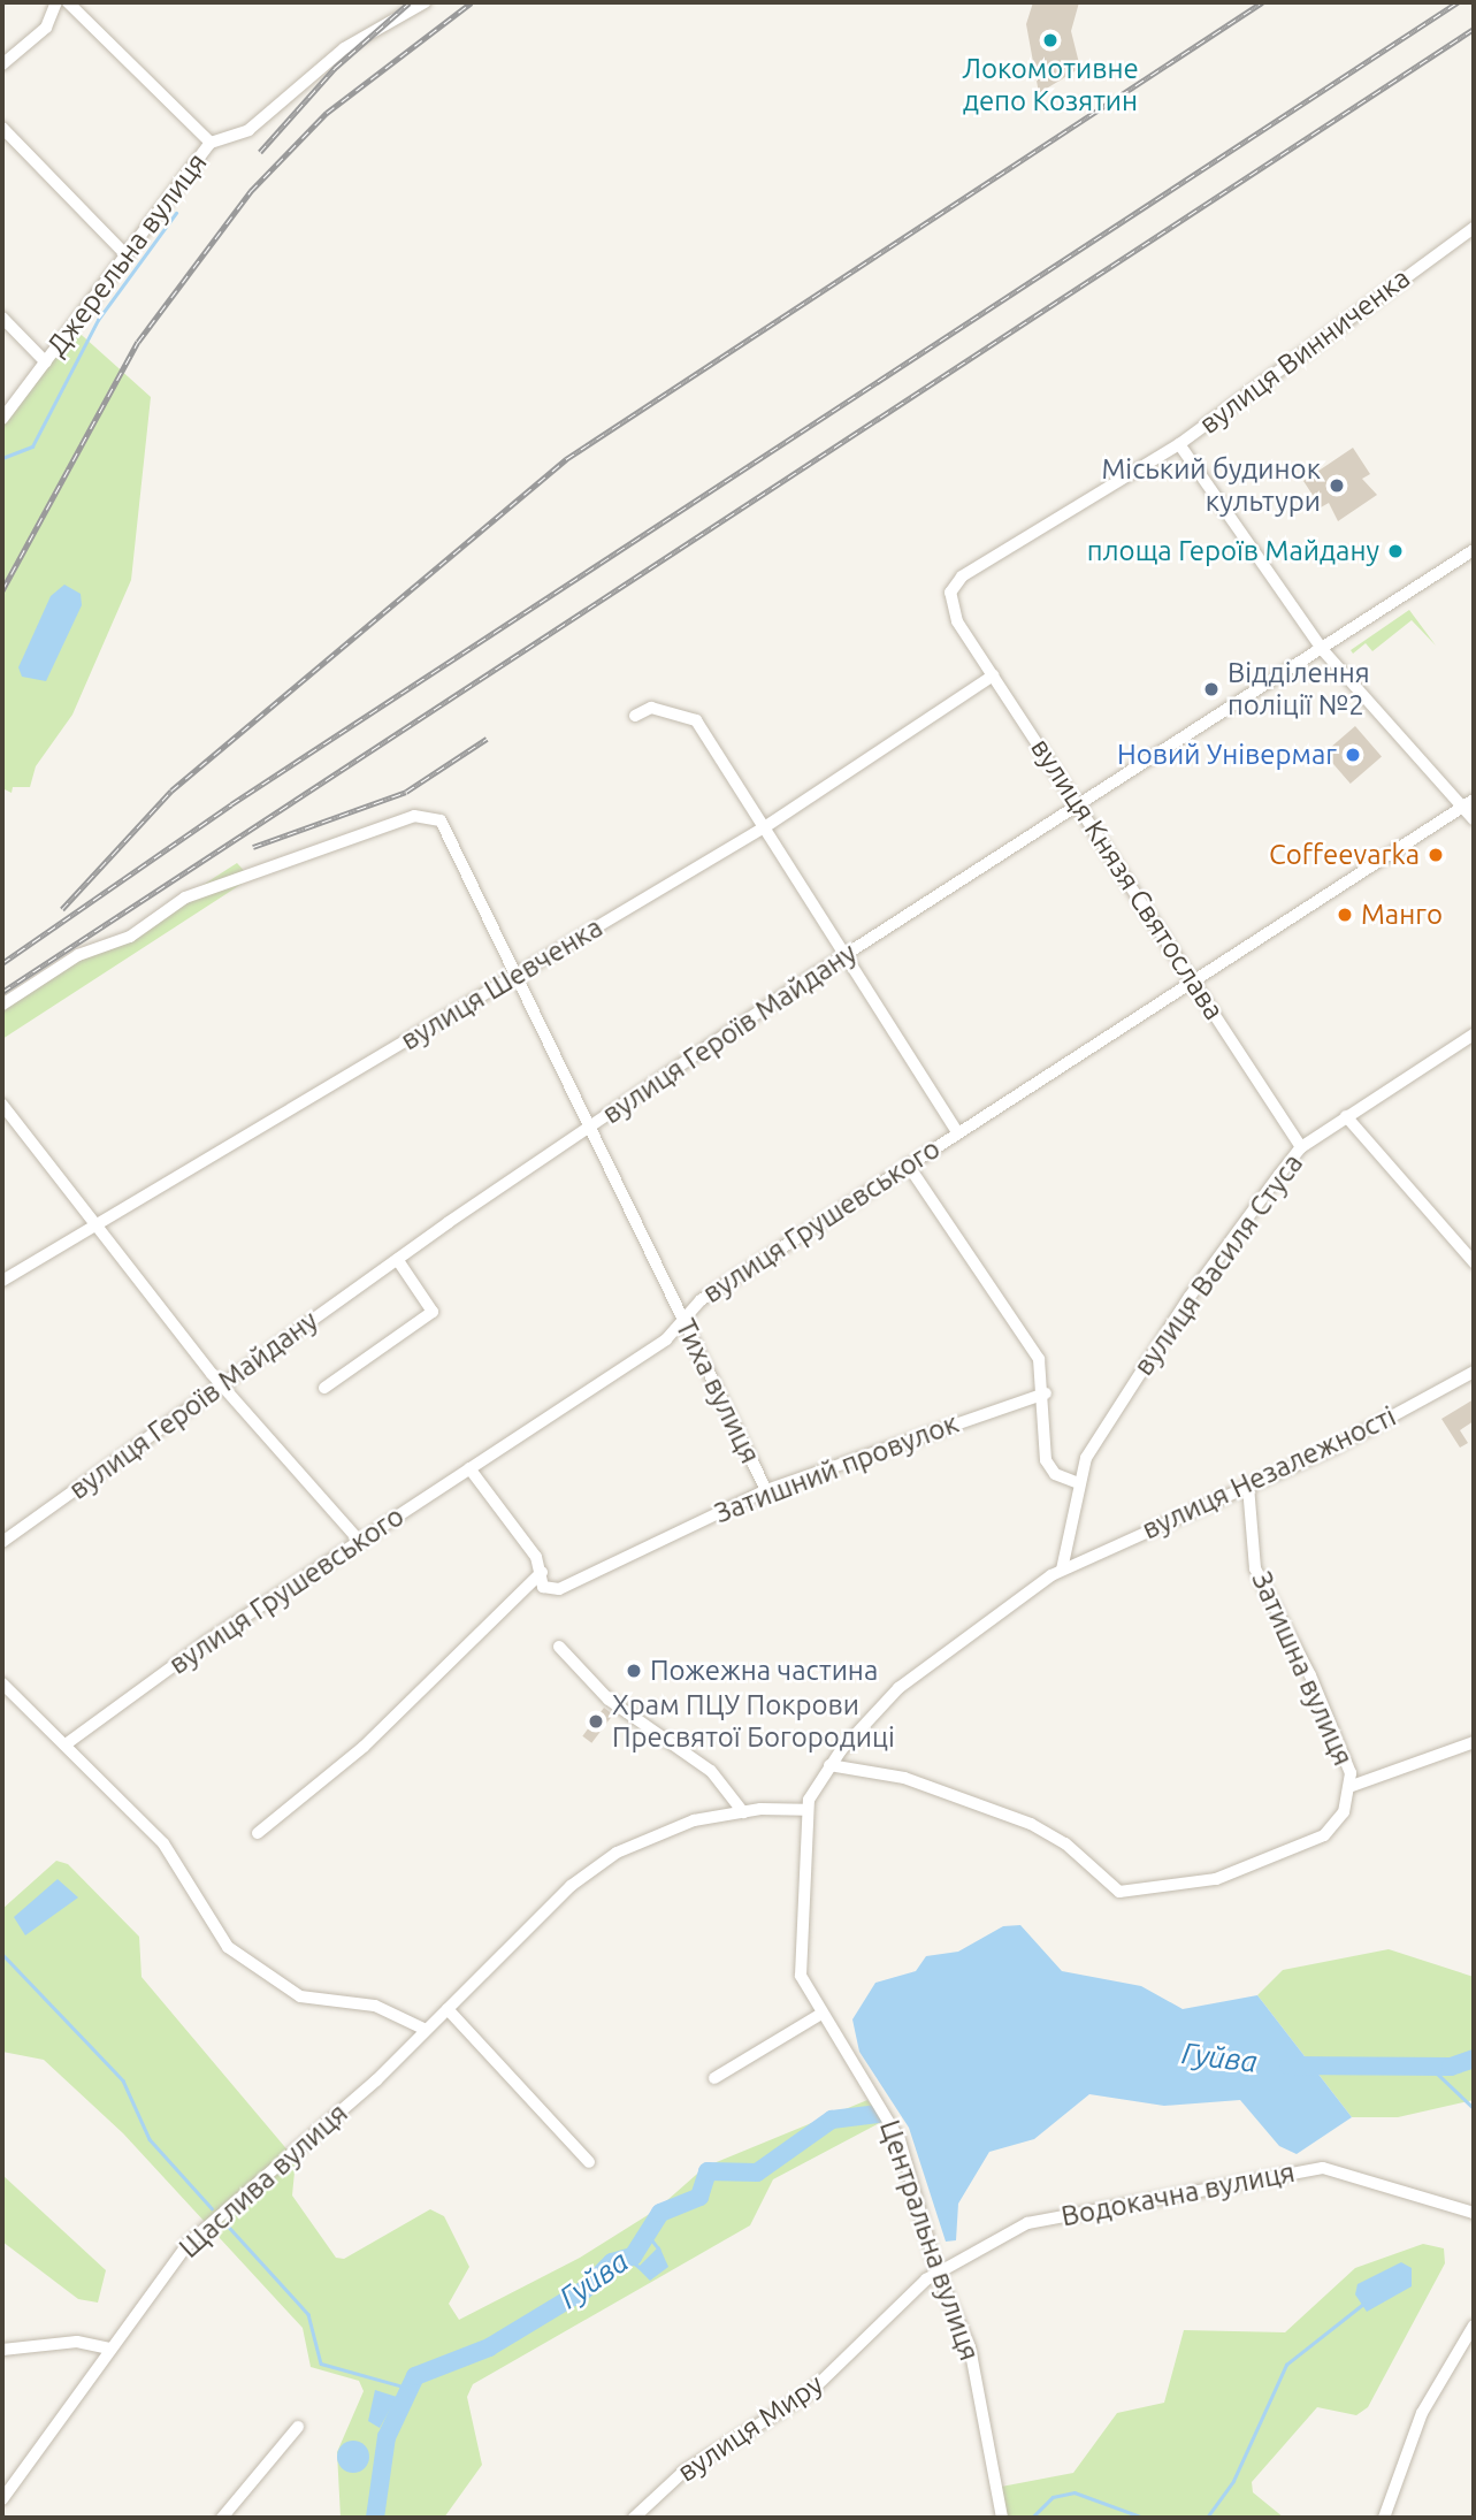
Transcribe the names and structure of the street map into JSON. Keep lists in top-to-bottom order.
{
  "streets": {
    "street": [
      "Джерельна вулиця",
      "вулиця Винниченка",
      "вулиця Князя Святослава",
      "вулиця Шевченка",
      "вулиця Героїв Майдану",
      "вулиця Грушевського",
      "вулиця Василя Стуса",
      "Тиха вулиця",
      "Затишний провулок",
      "вулиця Незалежності",
      "Затишна вулиця",
      "Щаслива вулиця",
      "Водокачна вулиця",
      "Центральна вулиця",
      "вулиця Миру"
    ]
  },
  "crossings": [
    ["вулиця Винниченка", "вулиця Князя Святослава"],
    ["вулиця Князя Святослава", "вулиця Шевченка"],
    ["вулиця Князя Святослава", "вулиця Героїв Майдану"],
    ["вулиця Князя Святослава", "вулиця Грушевського"],
    ["вулиця Князя Святослава", "вулиця Василя Стуса"],
    ["вулиця Шевченка", "Тиха вулиця"],
    ["вулиця Героїв Майдану", "Тиха вулиця"],
    ["вулиця Грушевського", "Тиха вулиця"],
    ["вулиця Василя Стуса", "вулиця Незалежності"],
    ["вулиця Василя Стуса", "Центральна вулиця"],
    ["Тиха вулиця", "Затишний провулок"],
    ["вулиця Незалежності", "Затишна вулиця"],
    ["вулиця Незалежності", "Центральна вулиця"],
    ["Затишна вулиця", "Центральна вулиця"],
    ["Щаслива вулиця", "Центральна вулиця"],
    ["Водокачна вулиця", "Центральна вулиця"],
    ["Водокачна вулиця", "вулиця Миру"],
    ["Центральна вулиця", "вулиця Миру"]
  ],
  "water": ["Гуйва"],
  "places": [
    "Локомотивне депо Козятин",
    "Міський будинок культури",
    "площа Героїв Майдану",
    "Відділення поліції №2",
    "Новий Універмаг",
    "Coffeevarka",
    "Манго",
    "Пожежна частина",
    "Храм ПЦУ Покрови Пресвятої Богородиці"
  ]
}
